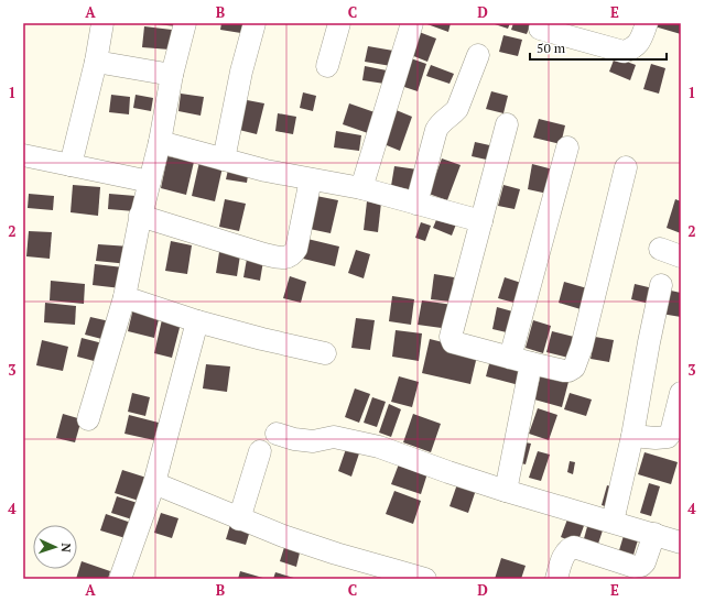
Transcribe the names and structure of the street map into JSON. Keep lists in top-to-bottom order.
{
  "scale_bar": "50 m",
  "north": "right",
  "grid": {
    "columns": [
      "A",
      "B",
      "C",
      "D",
      "E"
    ],
    "rows": [
      "1",
      "2",
      "3",
      "4"
    ]
  }
}
